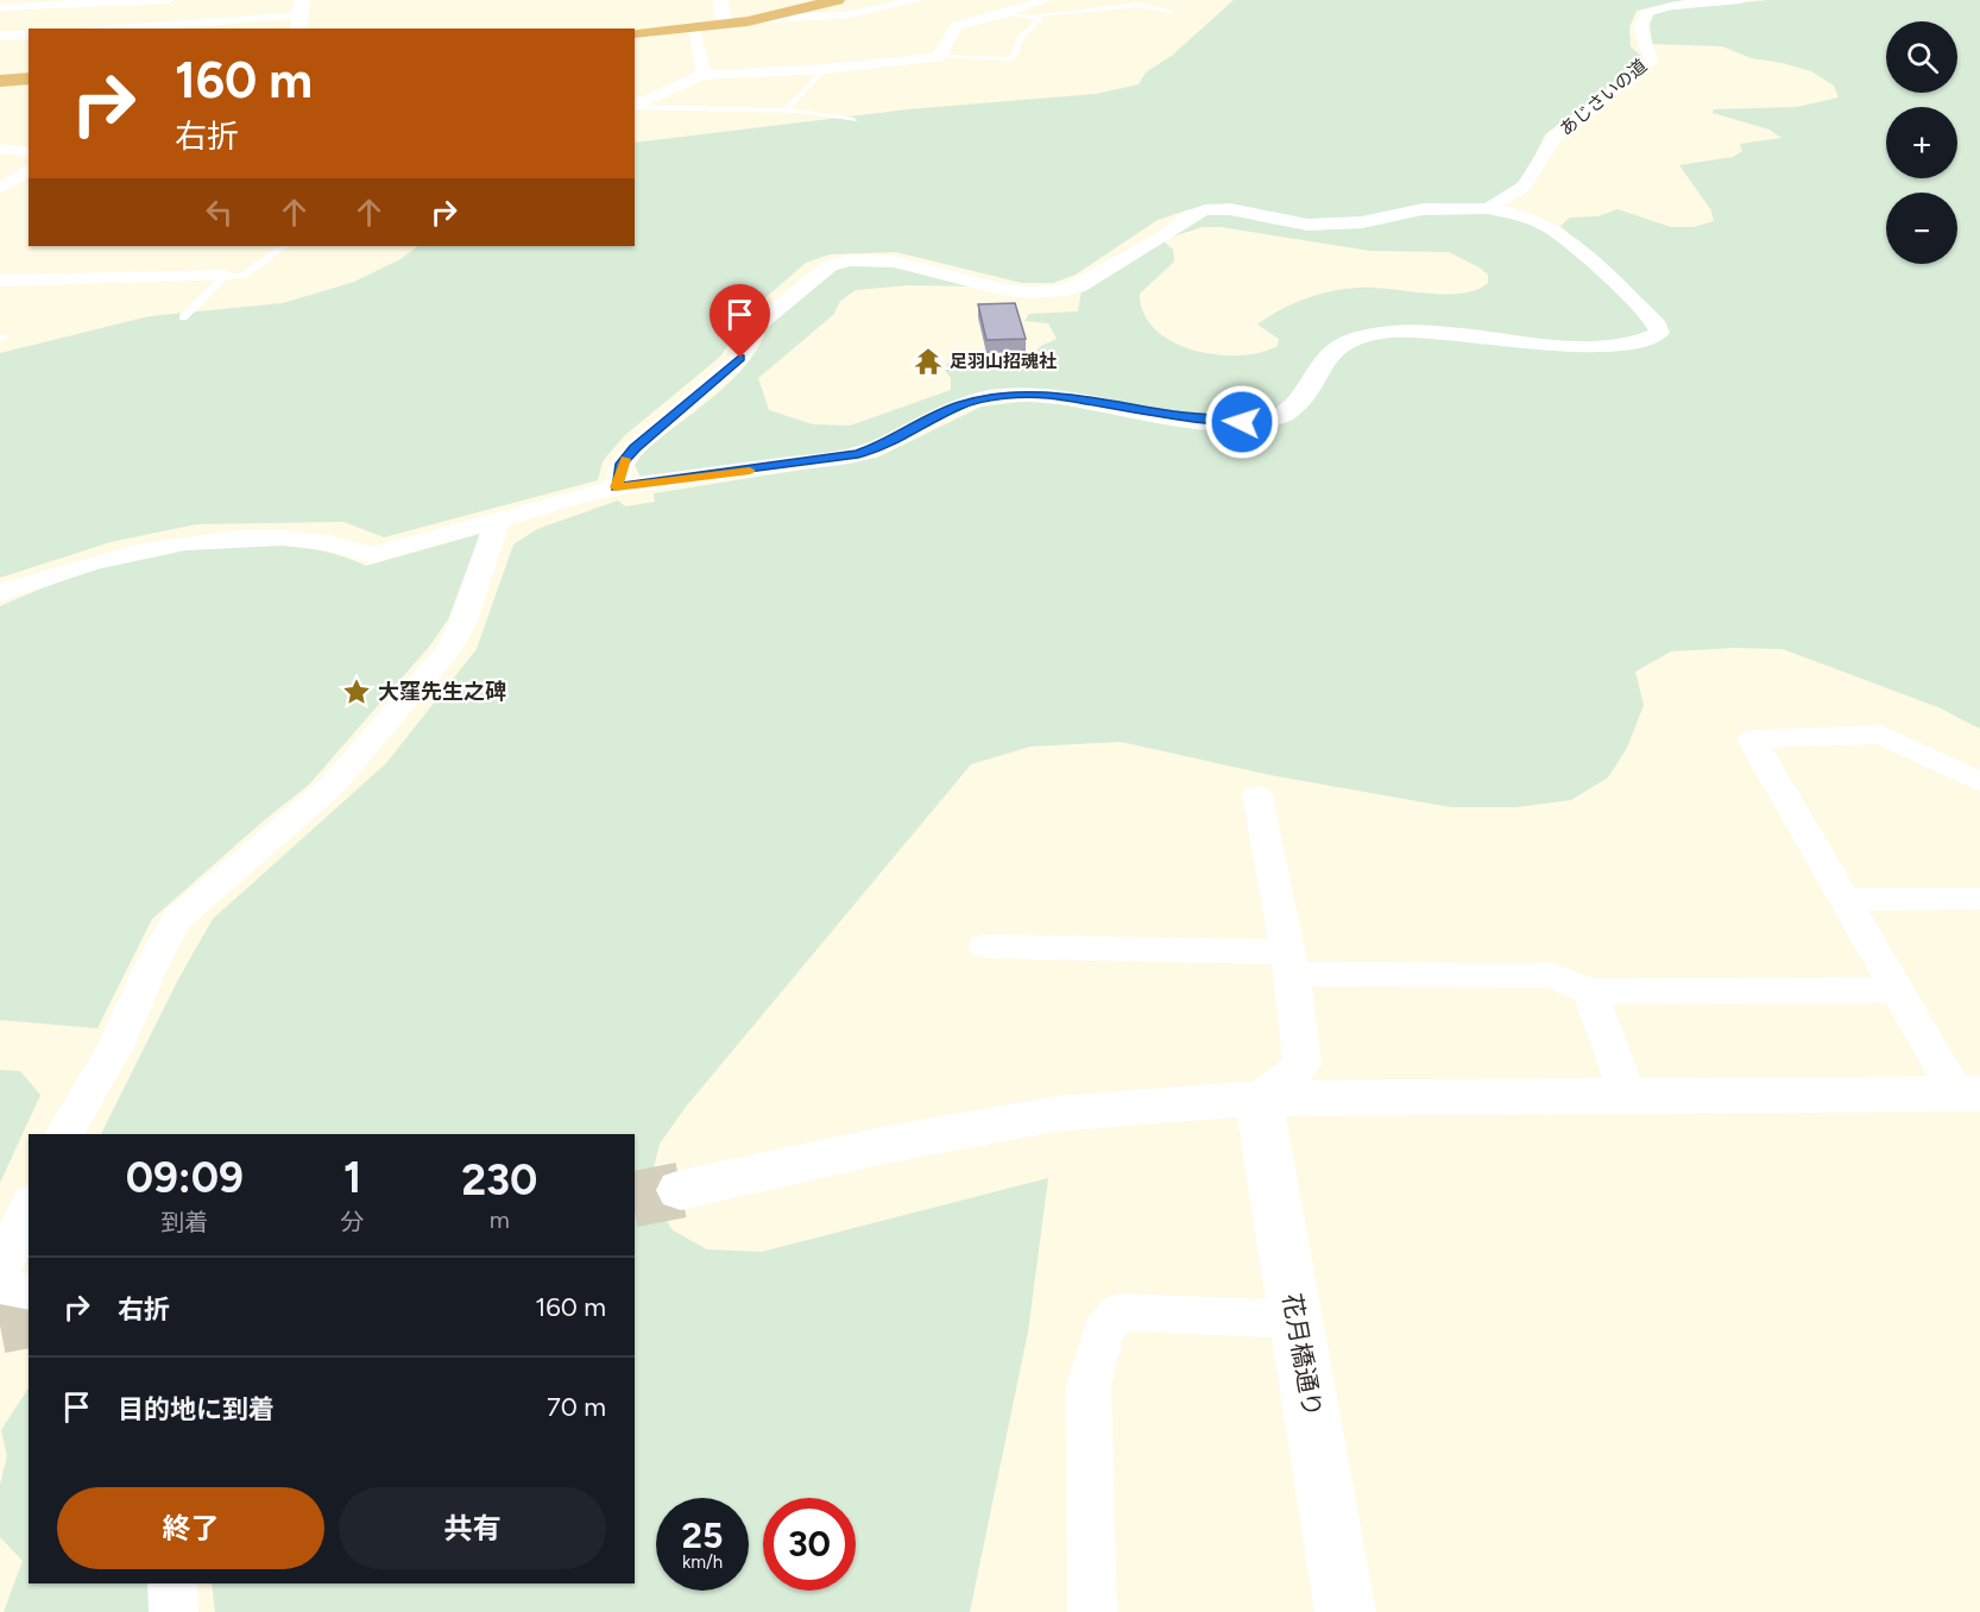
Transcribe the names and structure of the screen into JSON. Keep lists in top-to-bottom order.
{
  "streets": {
    "street": ["あじさいの道", "花月橋通り"]
  },
  "places": {
    "temple": ["足羽山招魂社"],
    "place": ["大窪先生之碑"]
  },
  "page": {
    "map_buttons": ["+", "−"],
    "turn": ["160 m", "右折"],
    "eta": [
      "09:09",
      "到着",
      "1",
      "分",
      "230",
      "m"
    ],
    "list": [
      {
        "name": "右折",
        "value": "160 m"
      },
      {
        "name": "目的地に到着",
        "value": "70 m"
      }
    ],
    "buttons": ["終了", "共有"],
    "speed": "25 km/h",
    "limit": "30"
  }
}
